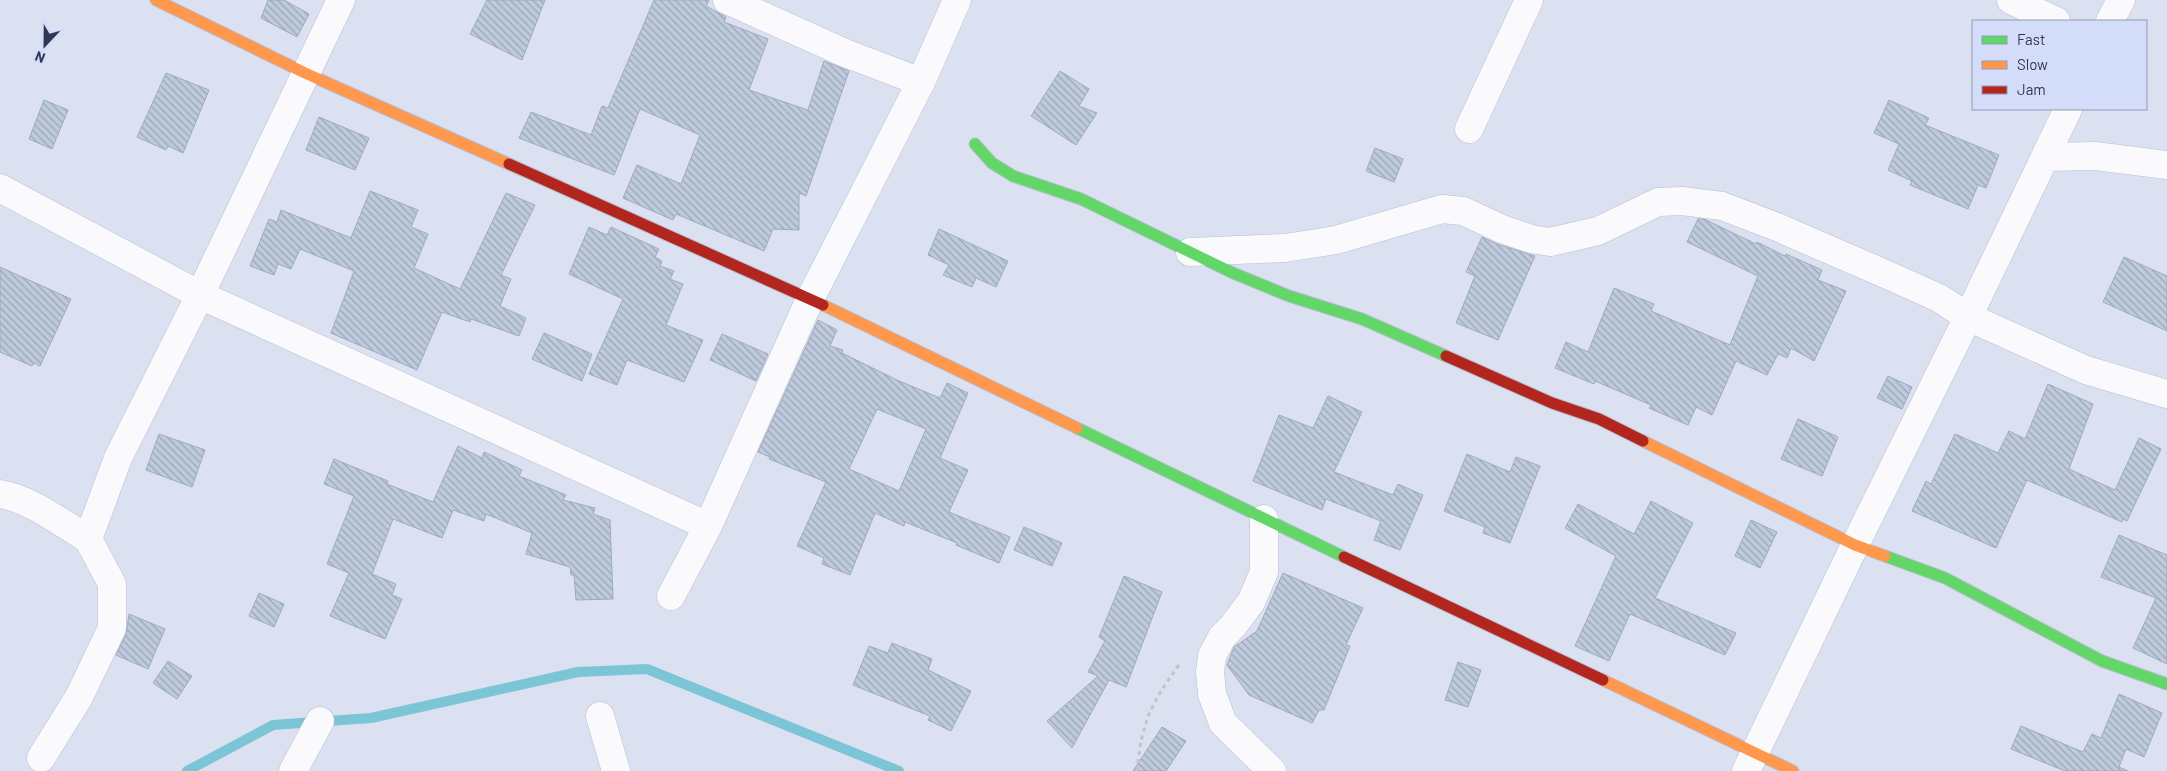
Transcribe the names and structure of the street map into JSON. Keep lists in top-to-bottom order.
{
  "legend": ["Fast", "Slow", "Jam"],
  "north": "bottom"
}
